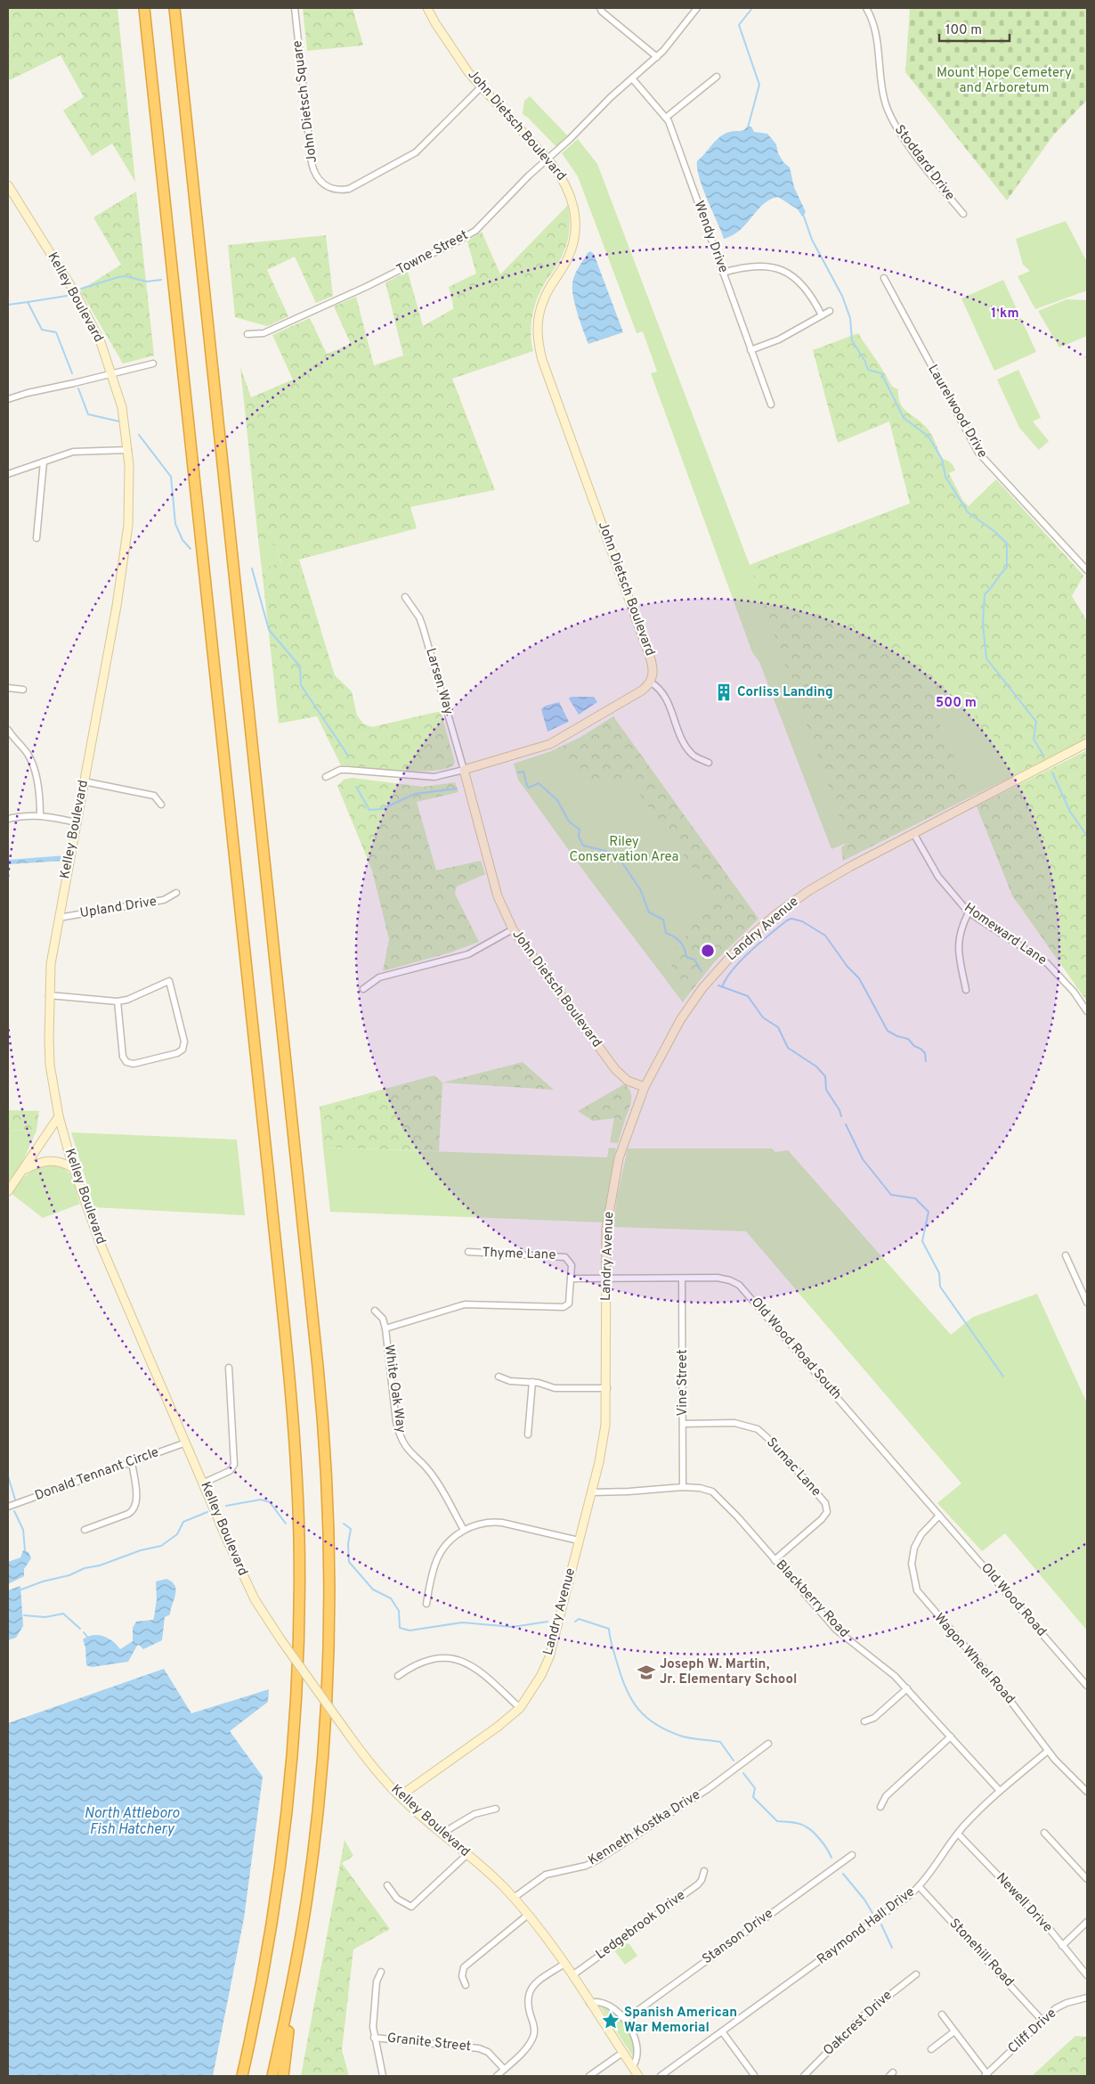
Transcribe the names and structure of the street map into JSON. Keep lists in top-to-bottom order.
{
  "streets": {
    "street": [
      "John Dietsch Square",
      "John Dietsch Boulevard",
      "Stoddard Drive",
      "Wendy Drive",
      "Towne Street",
      "Kelley Boulevard",
      "Laurelwood Drive",
      "Larsen Way",
      "Upland Drive",
      "Landry Avenue",
      "Homeward Lane",
      "Thyme Lane",
      "Old Wood Road South",
      "Vine Street",
      "White Oak Way",
      "Sumac Lane",
      "Donald Tennant Circle",
      "Blackberry Road",
      "Old Wood Road",
      "Wagon Wheel Road",
      "Kenneth Kostka Drive",
      "Newell Drive",
      "Ledgebrook Drive",
      "Raymond Hall Drive",
      "Stanson Drive",
      "Stonehill Road",
      "Oakcrest Drive",
      "Cliff Drive",
      "Granite Street"
    ]
  },
  "crossings": [
    ["John Dietsch Square", "John Dietsch Boulevard"],
    ["John Dietsch Boulevard", "Towne Street"],
    ["John Dietsch Boulevard", "Larsen Way"],
    ["John Dietsch Boulevard", "Landry Avenue"],
    ["Wendy Drive", "Towne Street"],
    ["Kelley Boulevard", "Upland Drive"],
    ["Kelley Boulevard", "Landry Avenue"],
    ["Kelley Boulevard", "Donald Tennant Circle"],
    ["Kelley Boulevard", "Kenneth Kostka Drive"],
    ["Kelley Boulevard", "Ledgebrook Drive"],
    ["Landry Avenue", "Homeward Lane"],
    ["Landry Avenue", "Old Wood Road South"],
    ["Landry Avenue", "Blackberry Road"],
    ["Thyme Lane", "Old Wood Road South"],
    ["Old Wood Road South", "Vine Street"],
    ["Old Wood Road South", "Old Wood Road"],
    ["Old Wood Road South", "Wagon Wheel Road"],
    ["Vine Street", "Sumac Lane"],
    ["Vine Street", "Blackberry Road"],
    ["Sumac Lane", "Blackberry Road"],
    ["Blackberry Road", "Raymond Hall Drive"],
    ["Old Wood Road", "Wagon Wheel Road"],
    ["Wagon Wheel Road", "Raymond Hall Drive"],
    ["Newell Drive", "Raymond Hall Drive"],
    ["Raymond Hall Drive", "Stonehill Road"],
    ["Stonehill Road", "Cliff Drive"]
  ],
  "water": ["North Attleboro Fish Hatchery"],
  "parks": ["Mount Hope Cemetery and Arboretum", "Riley Conservation Area"],
  "places": {
    "building": ["Corliss Landing"],
    "school or university": ["Joseph W. Martin, Jr. Elementary School"],
    "place": ["Spanish American War Memorial"]
  },
  "scale_bar": "100 m",
  "rings": ["1 km", "500 m"]
}
